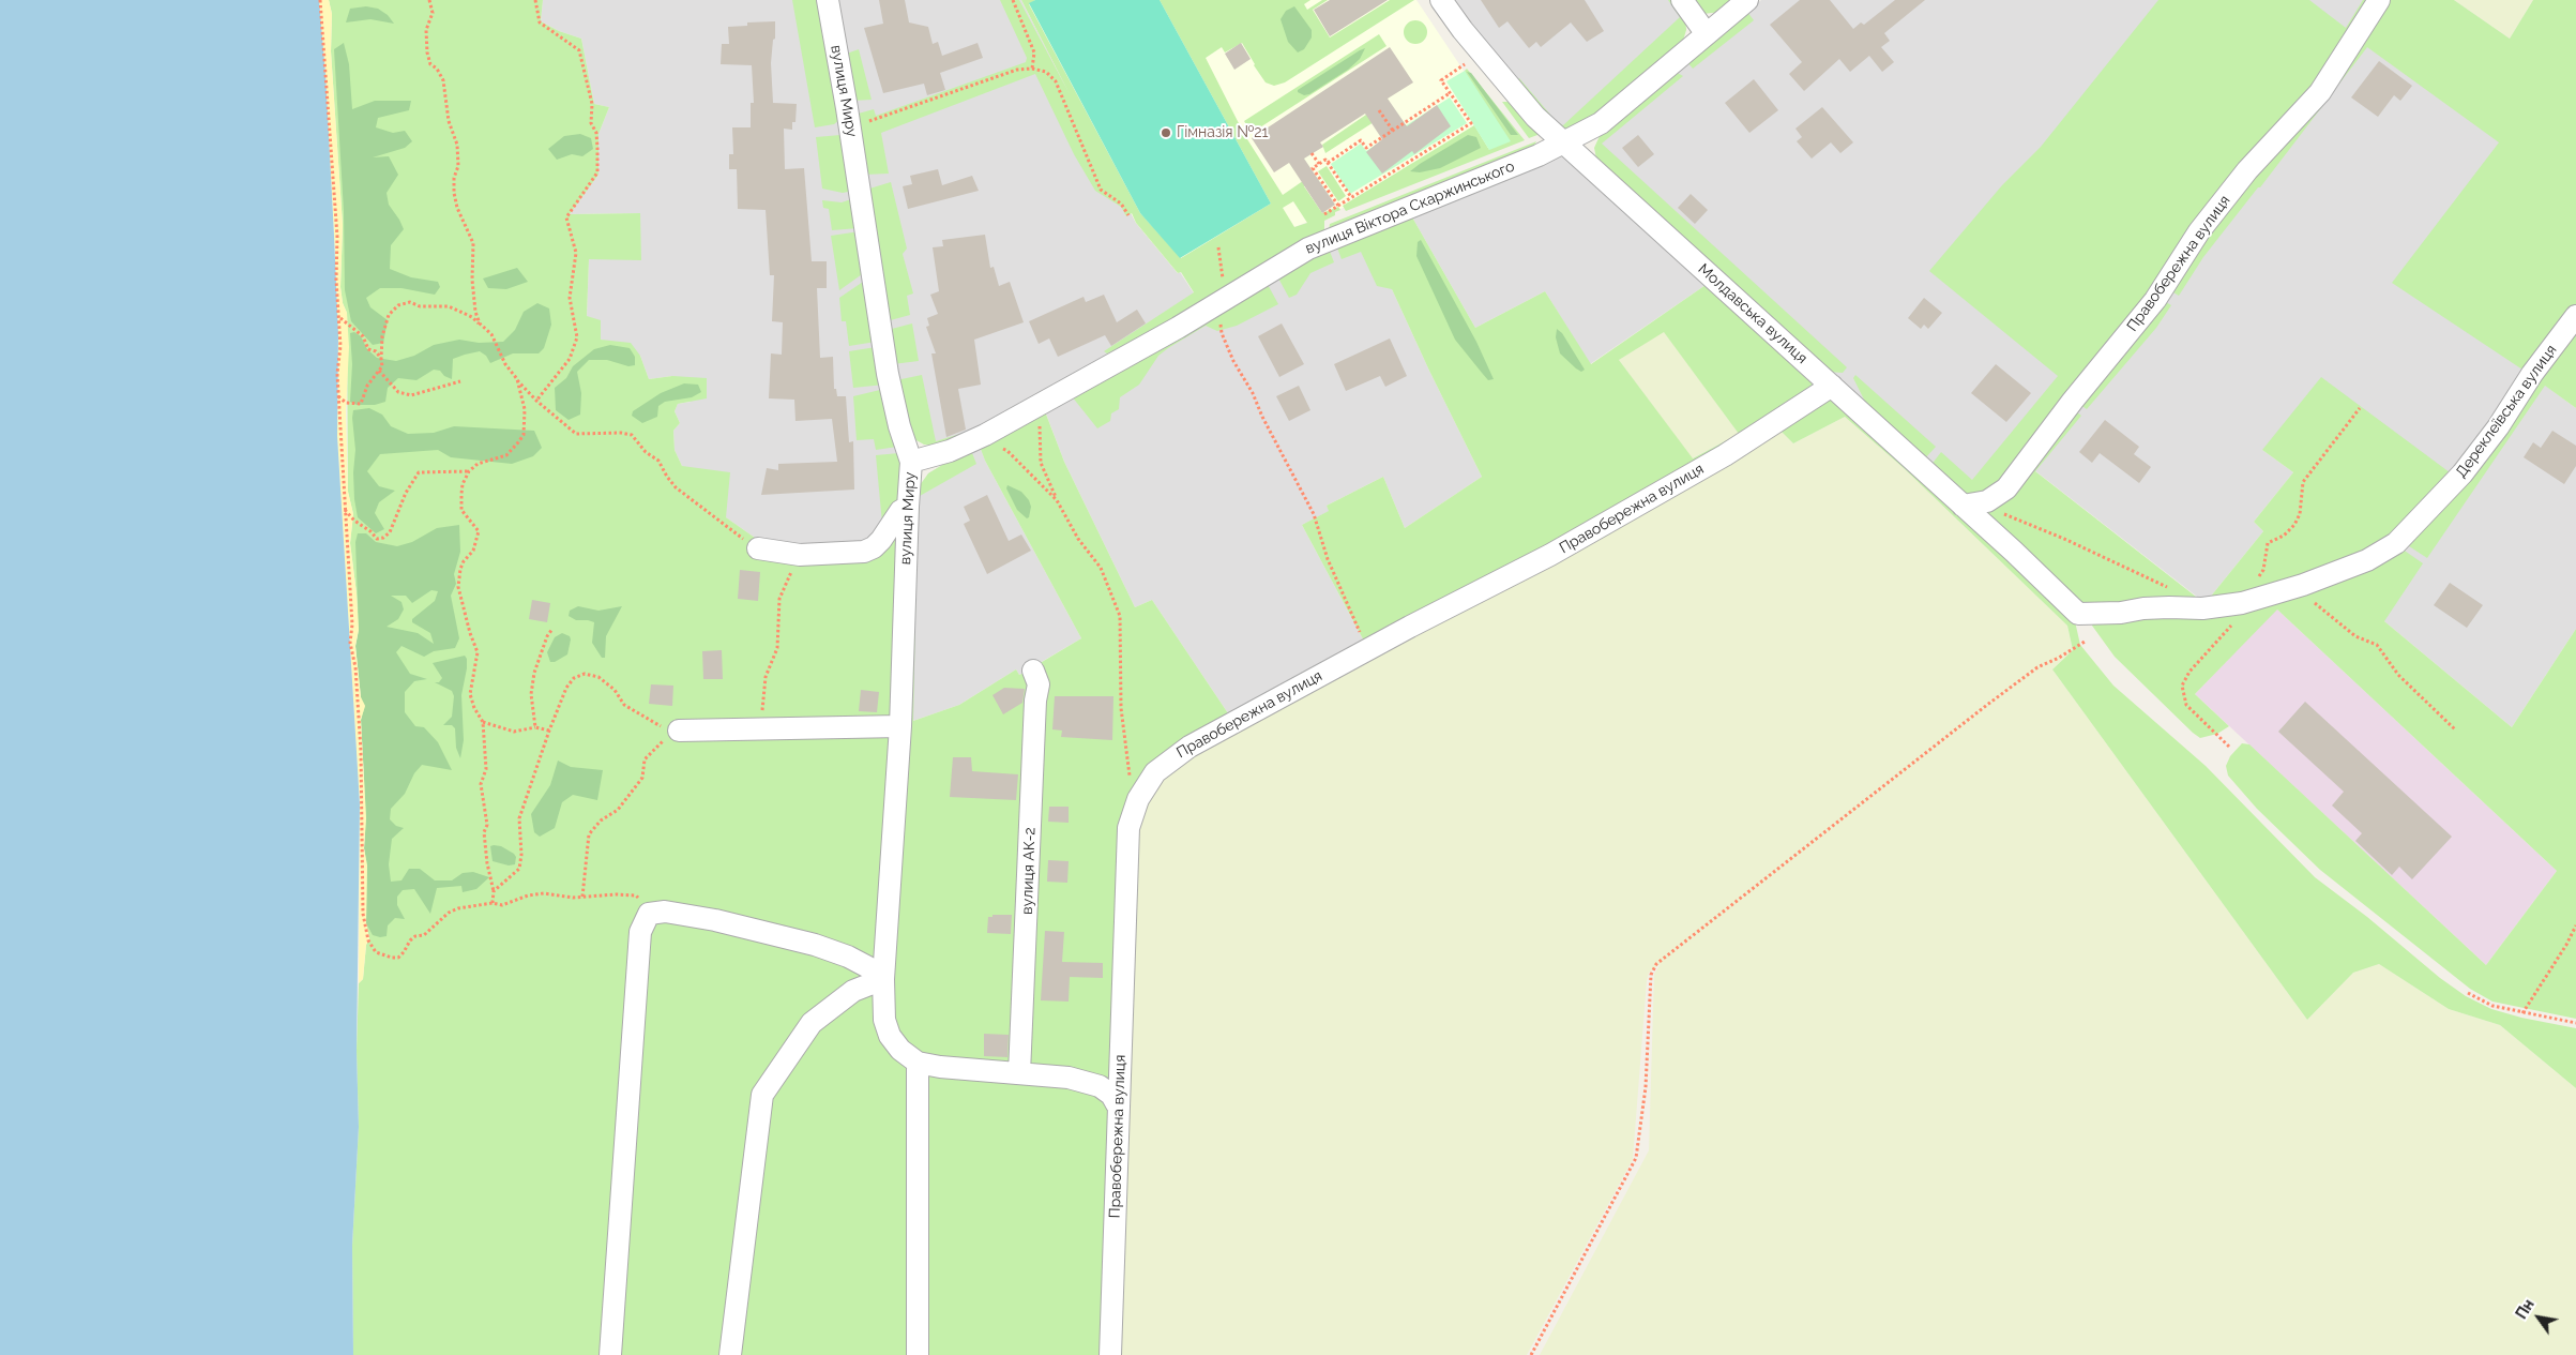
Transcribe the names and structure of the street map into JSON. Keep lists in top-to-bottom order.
{
  "streets": {
    "street": [
      "вулиця Миру",
      "вулиця Віктора Скаржинського",
      "Правобережна вулиця",
      "Молдавська вулиця",
      "Дереклеївська вулиця",
      "вулиця АК-2"
    ]
  },
  "crossings": [
    ["вулиця Миру", "вулиця Віктора Скаржинського"],
    ["вулиця Віктора Скаржинського", "Молдавська вулиця"],
    ["Правобережна вулиця", "Молдавська вулиця"],
    ["Молдавська вулиця", "Дереклеївська вулиця"]
  ],
  "places": ["Гімназія №21"],
  "north": "top left"
}
